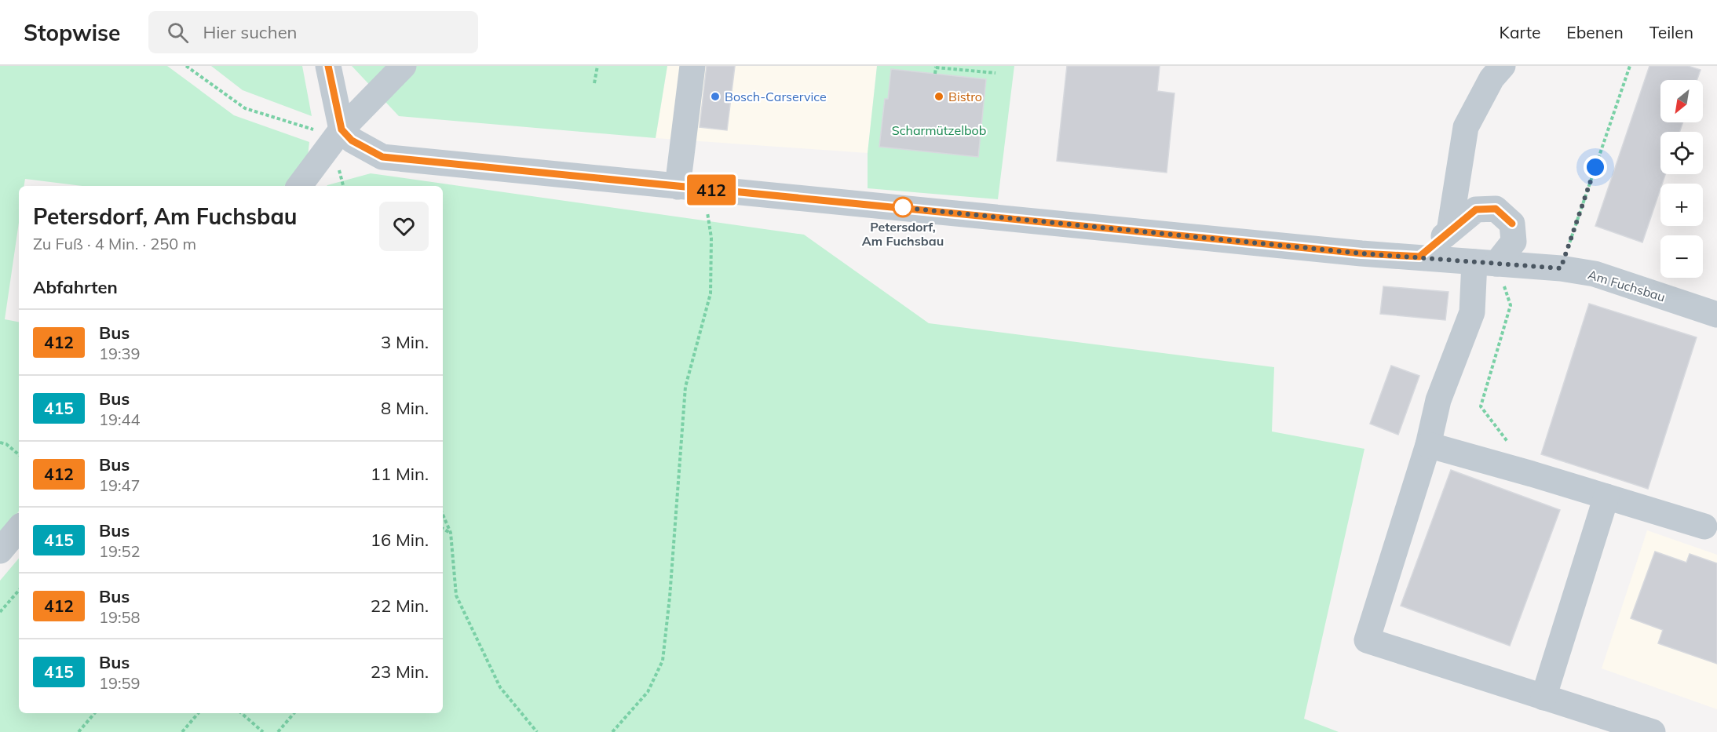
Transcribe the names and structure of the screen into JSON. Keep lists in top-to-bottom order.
{
  "streets": {
    "street": ["Am Fuchsbau"]
  },
  "parks": ["Scharmützelbob"],
  "places": ["Bosch-Carservice", "Bistro", "Petersdorf, Am Fuchsbau"],
  "lines": ["bus line 412"],
  "north": "bottom left",
  "page": {
    "header": "Stopwise",
    "search": "Hier suchen",
    "nav": ["Karte", "Ebenen", "Teilen"],
    "on_map": "412",
    "map_buttons": ["+", "−"],
    "heading": [
      ["Petersdorf, Am Fuchsbau", "Zu Fuß · 4 Min. · 250 m"],
      "Abfahrten"
    ],
    "list": [
      {
        "mark": "412",
        "name": "Bus",
        "note": "19:39",
        "value": "3 Min."
      },
      {
        "mark": "415",
        "name": "Bus",
        "note": "19:44",
        "value": "8 Min."
      },
      {
        "mark": "412",
        "name": "Bus",
        "note": "19:47",
        "value": "11 Min."
      },
      {
        "mark": "415",
        "name": "Bus",
        "note": "19:52",
        "value": "16 Min."
      },
      {
        "mark": "412",
        "name": "Bus",
        "note": "19:58",
        "value": "22 Min."
      },
      {
        "mark": "415",
        "name": "Bus",
        "note": "19:59",
        "value": "23 Min."
      }
    ]
  }
}
